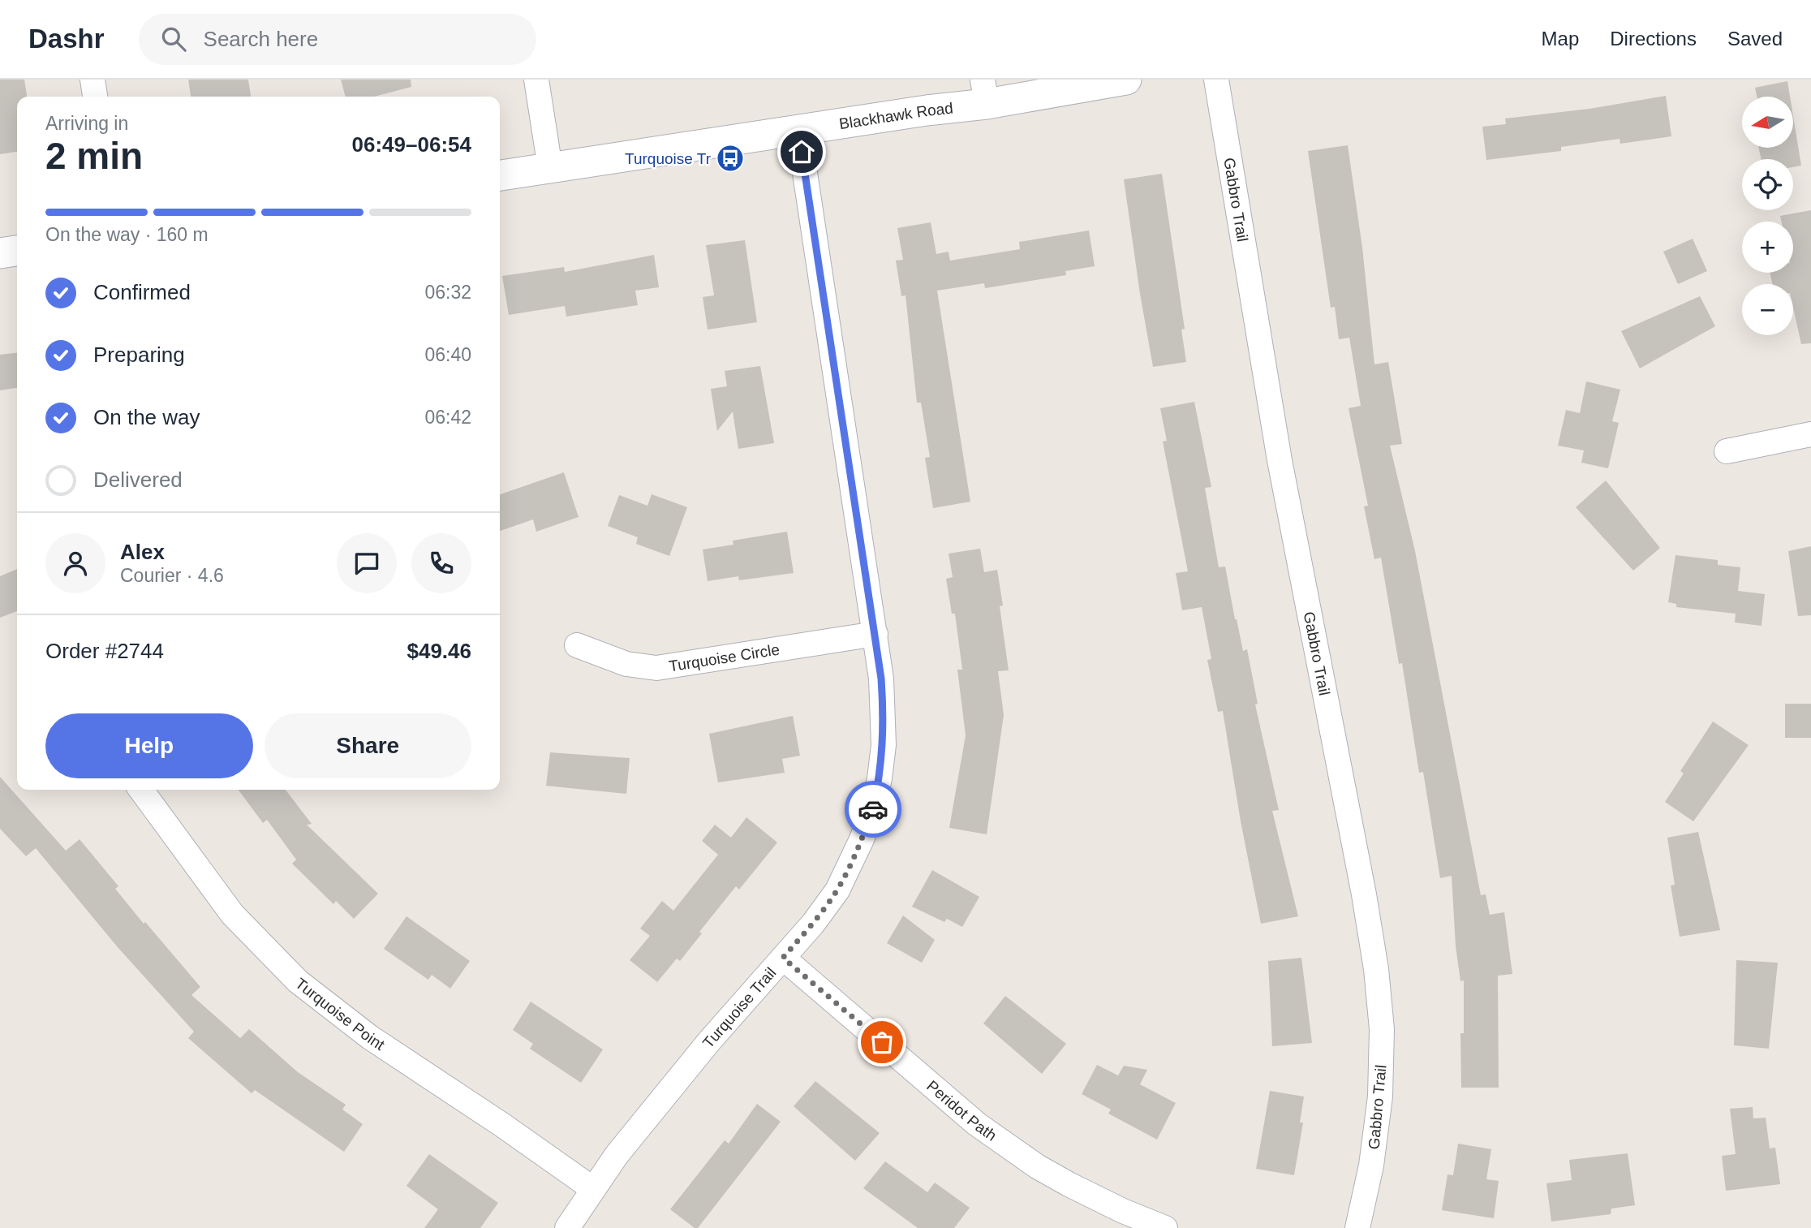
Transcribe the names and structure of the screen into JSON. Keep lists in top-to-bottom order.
{
  "streets": {
    "street": [
      "Blackhawk Road",
      "Gabbro Trail",
      "Turquoise Circle",
      "Turquoise Trail",
      "Turquoise Point",
      "Peridot Path"
    ]
  },
  "crossings": [
    ["Blackhawk Road", "Turquoise Trail"],
    ["Turquoise Circle", "Turquoise Trail"],
    ["Turquoise Trail", "Turquoise Point"],
    ["Turquoise Trail", "Peridot Path"]
  ],
  "places": {
    "bus stop": ["Turquoise Tr"]
  },
  "north": "left",
  "page": {
    "header": "Dashr",
    "search": "Search here",
    "nav": ["Map", "Directions", "Saved"],
    "map_buttons": ["+", "−"],
    "heading": ["2 min", "Arriving in", "06:49–06:54"],
    "panel": [
      "Alex",
      "Courier · 4.6",
      "Order #2744",
      "$49.46"
    ],
    "bar": "On the way · 160 m",
    "list": [
      ["Confirmed", "06:32"],
      ["Preparing", "06:40"],
      ["On the way", "06:42"],
      "Delivered"
    ],
    "buttons": ["Help", "Share"]
  }
}
